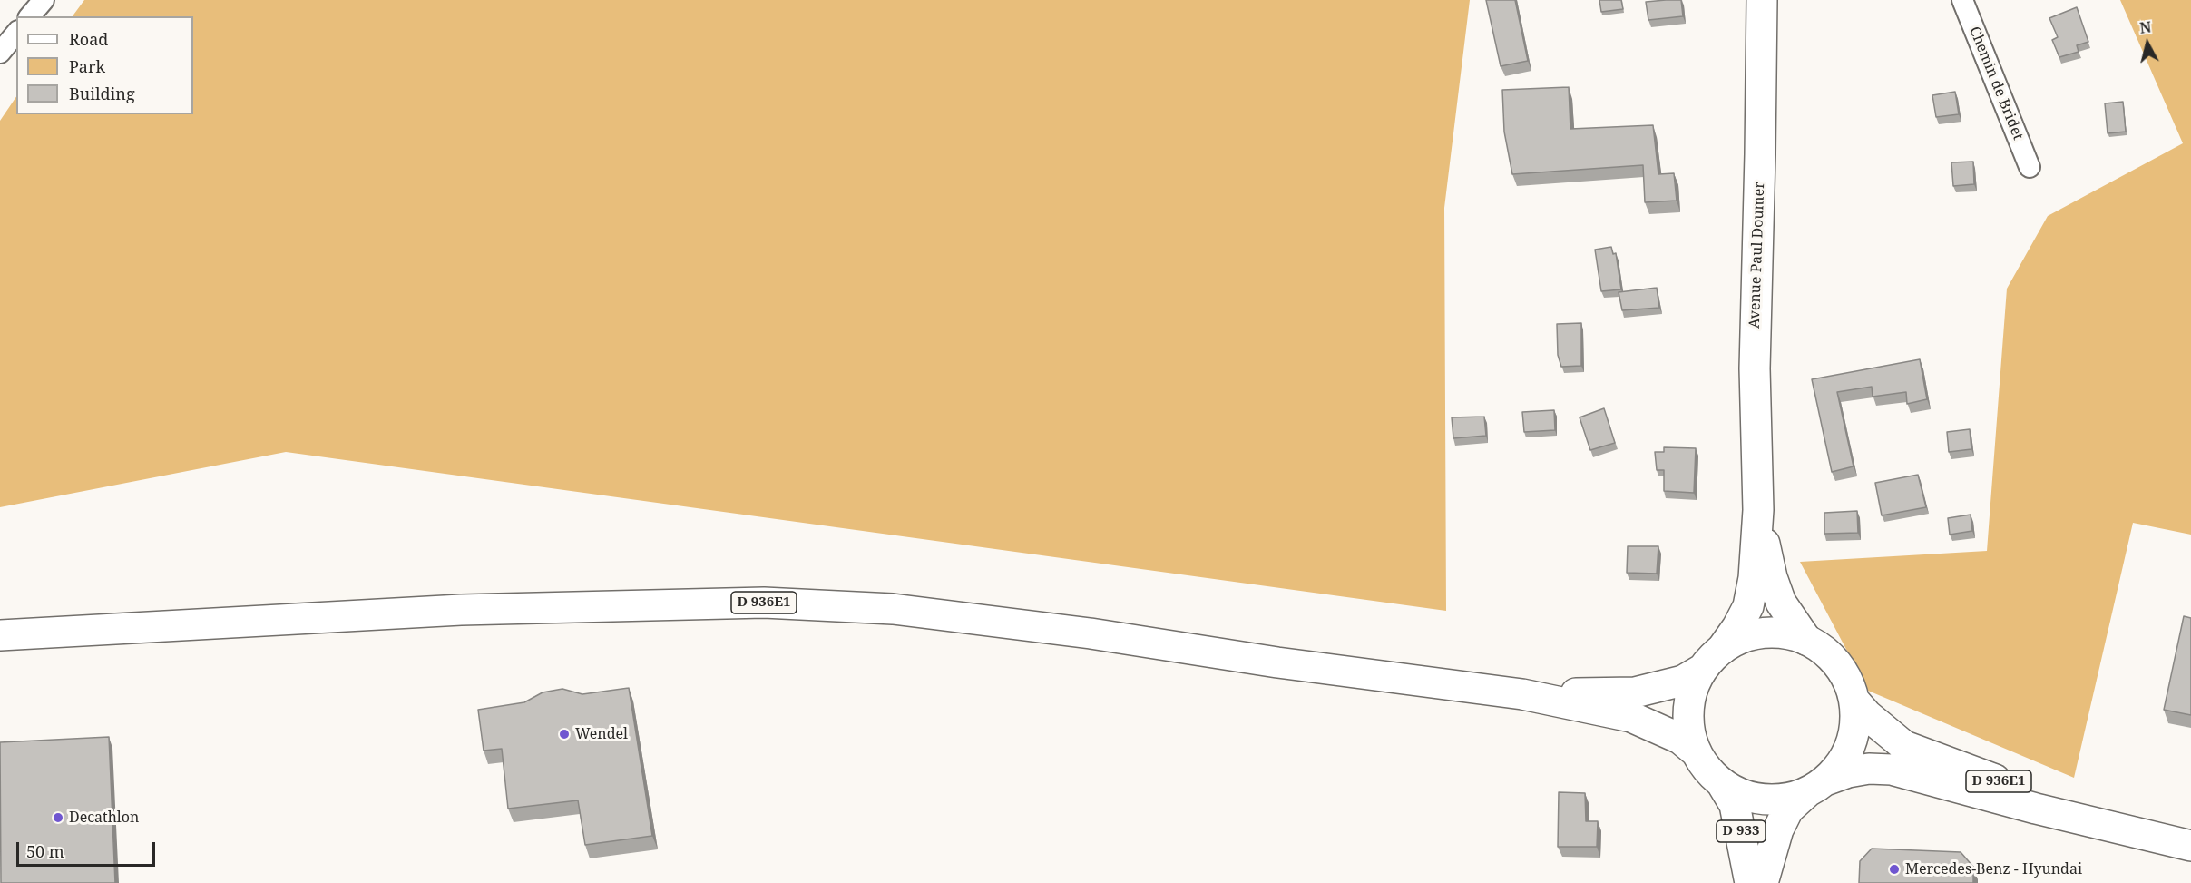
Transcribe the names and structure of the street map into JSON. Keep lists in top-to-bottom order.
{
  "streets": {
    "main road": ["Avenue Paul Doumer", "D 936E1", "D 933"],
    "street": ["Chemin de Bridet"]
  },
  "crossings": [
    ["D 936E1", "D 933"]
  ],
  "places": ["Wendel", "Decathlon", "Mercedes-Benz - Hyundai"],
  "legend": ["Road", "Park", "Building"],
  "scale_bar": "50 m",
  "north": "top"
}
